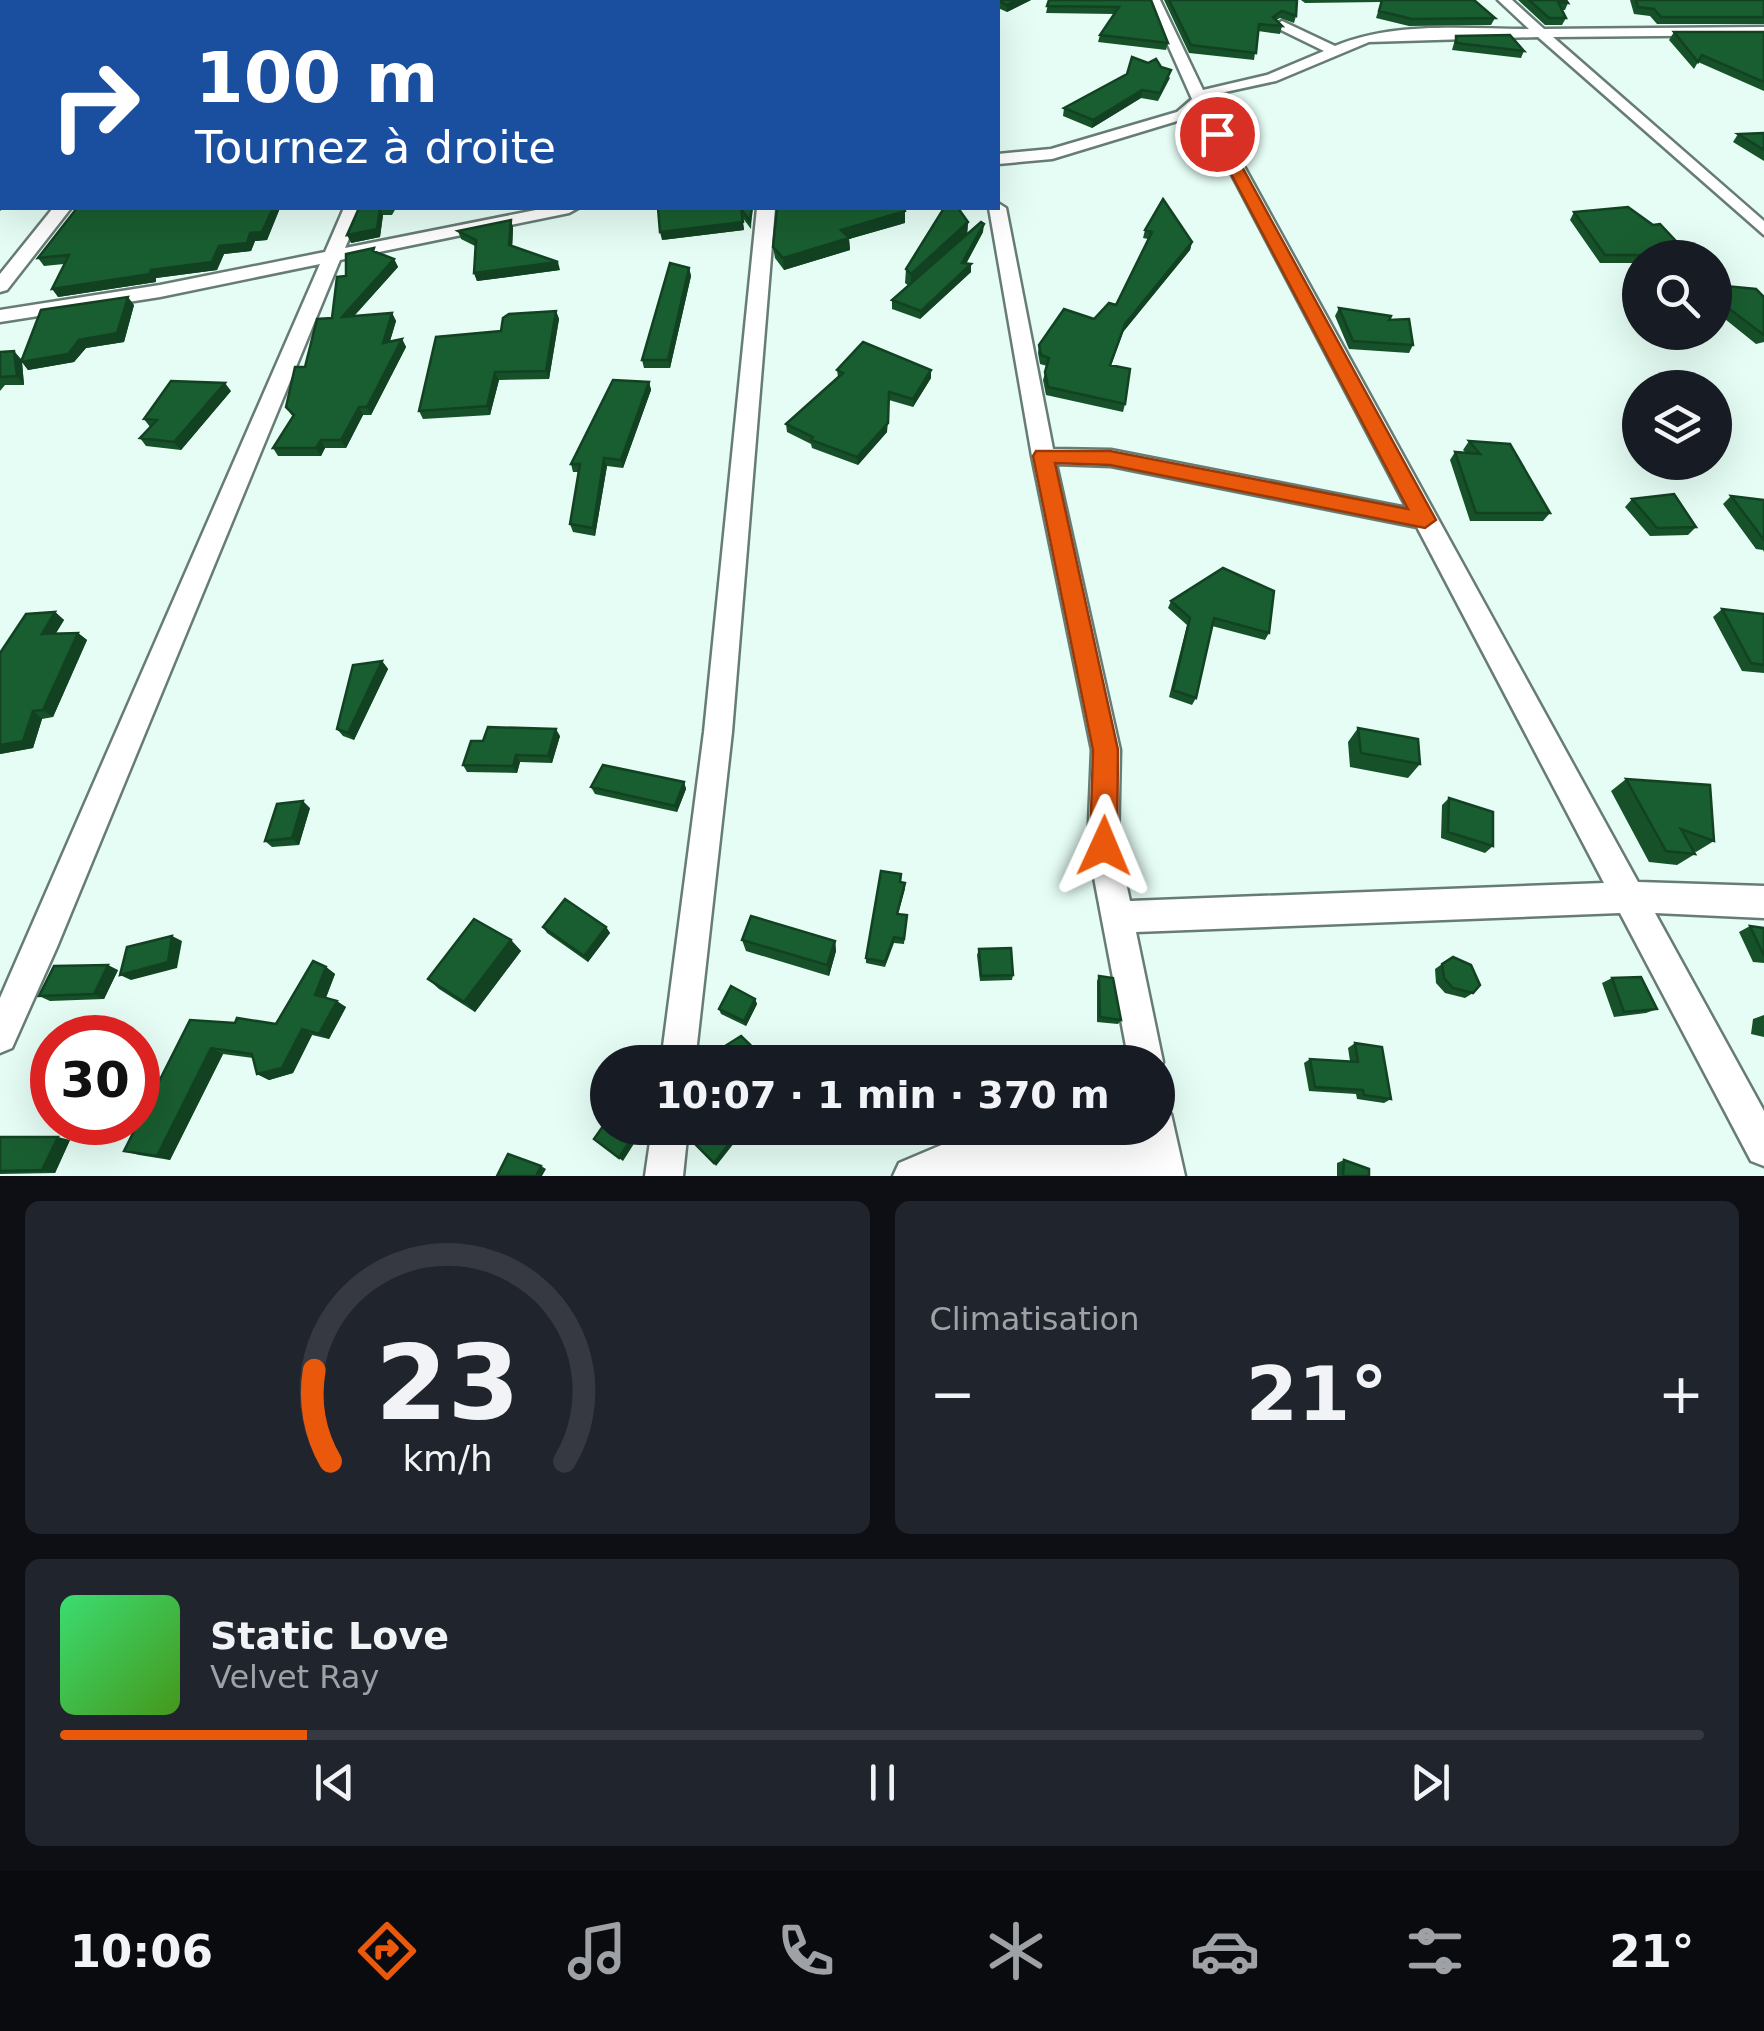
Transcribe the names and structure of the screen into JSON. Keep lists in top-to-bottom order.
{
  "page": {
    "turn": ["100 m", "Tournez à droite"],
    "limit": "30",
    "trip": "10:07 · 1 min · 370 m",
    "tile": "Climatisation",
    "heat": ["−", "21°", "+"],
    "song": ["Static Love", "Velvet Ray"],
    "tabs": ["10:06", "21°"],
    "gauge": ["23", "km/h"]
  }
}
